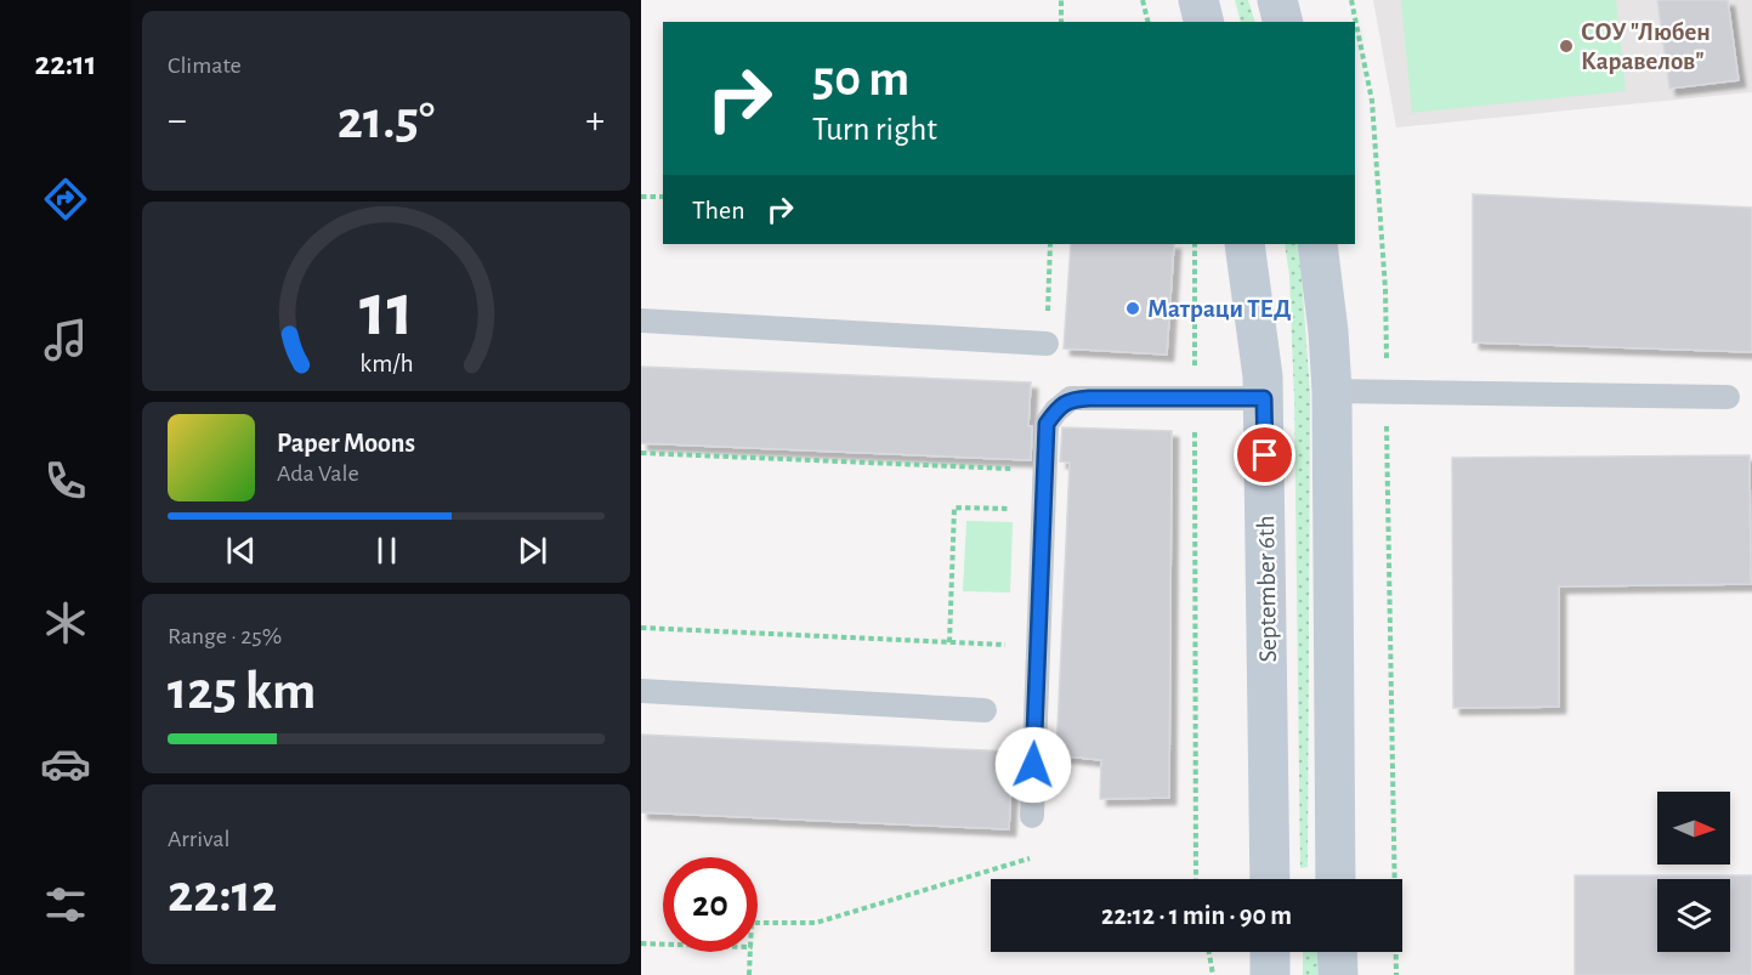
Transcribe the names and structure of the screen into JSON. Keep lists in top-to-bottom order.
{
  "streets": {
    "main road": ["September 6th"]
  },
  "places": ["СОУ \"Любен Каравелов\"", "Матраци ТЕД"],
  "north": "right",
  "page": {
    "tabs": "22:11",
    "tile": [
      "Climate",
      ["Range · 25%", "125 km"],
      ["Arrival", "22:12"]
    ],
    "turn": ["50 m", "Turn right"],
    "heat": ["−", "21.5°", "+"],
    "then": "Then",
    "song": ["Paper Moons", "Ada Vale"],
    "limit": "20",
    "trip": "22:12 · 1 min · 90 m",
    "gauge": ["11", "km/h"]
  }
}
